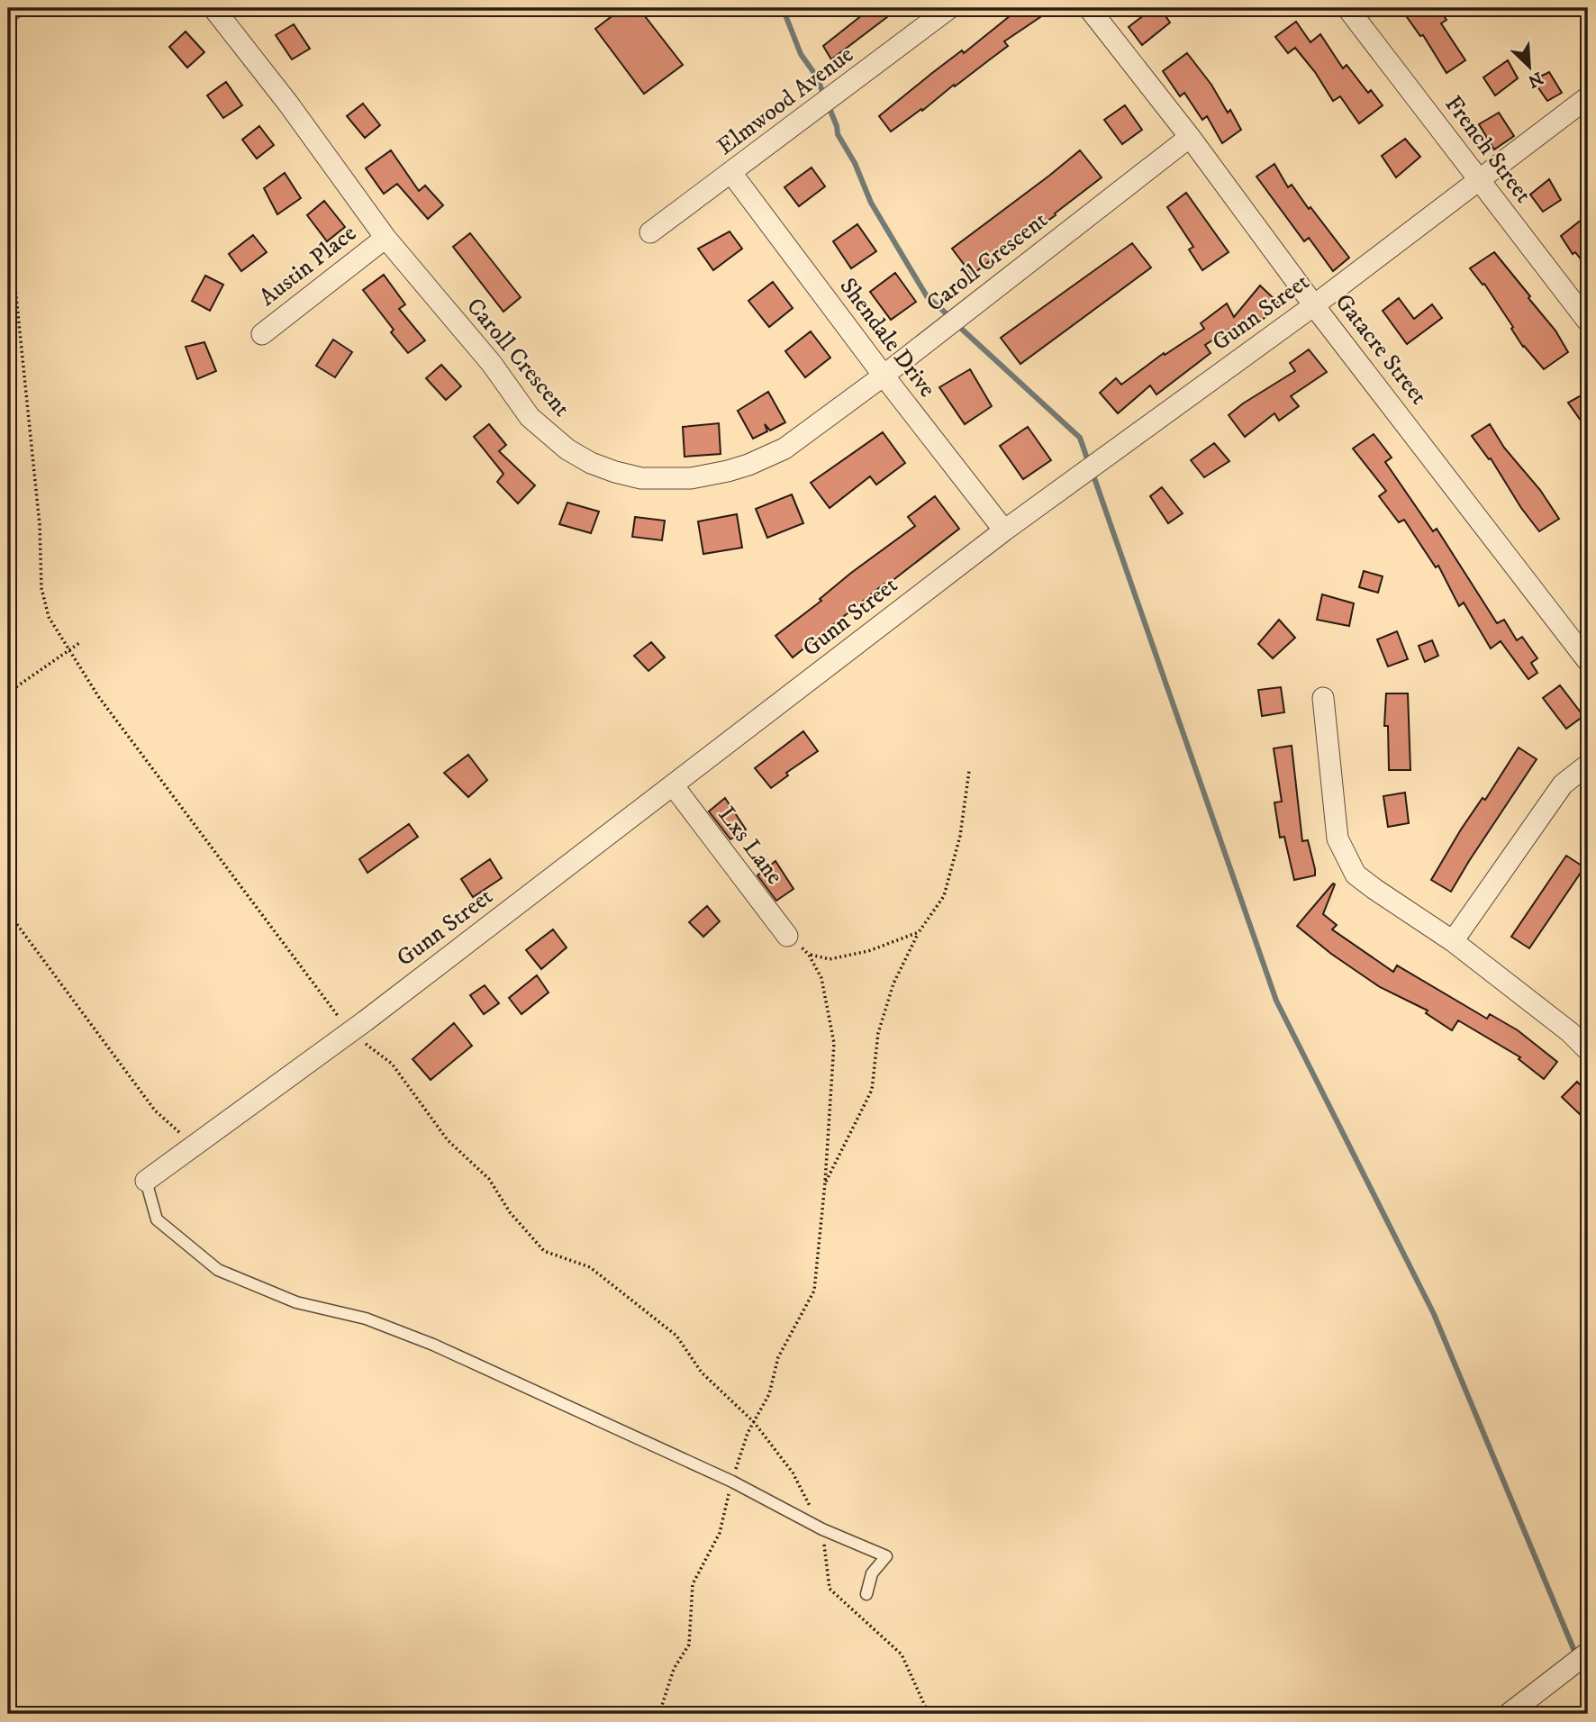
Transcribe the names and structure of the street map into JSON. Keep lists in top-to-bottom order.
{
  "streets": {
    "street": [
      "Elmwood Avenue",
      "French Street",
      "Caroll Crescent",
      "Austin Place",
      "Gunn Street",
      "Shendale Drive",
      "Gatacre Street",
      "Lxs Lane"
    ]
  },
  "crossings": [
    ["Elmwood Avenue", "Shendale Drive"],
    ["French Street", "Gunn Street"],
    ["Caroll Crescent", "Austin Place"],
    ["Caroll Crescent", "Shendale Drive"],
    ["Caroll Crescent", "Gatacre Street"],
    ["Gunn Street", "Shendale Drive"],
    ["Gunn Street", "Gatacre Street"],
    ["Gunn Street", "Lxs Lane"]
  ],
  "north": "bottom right"
}
